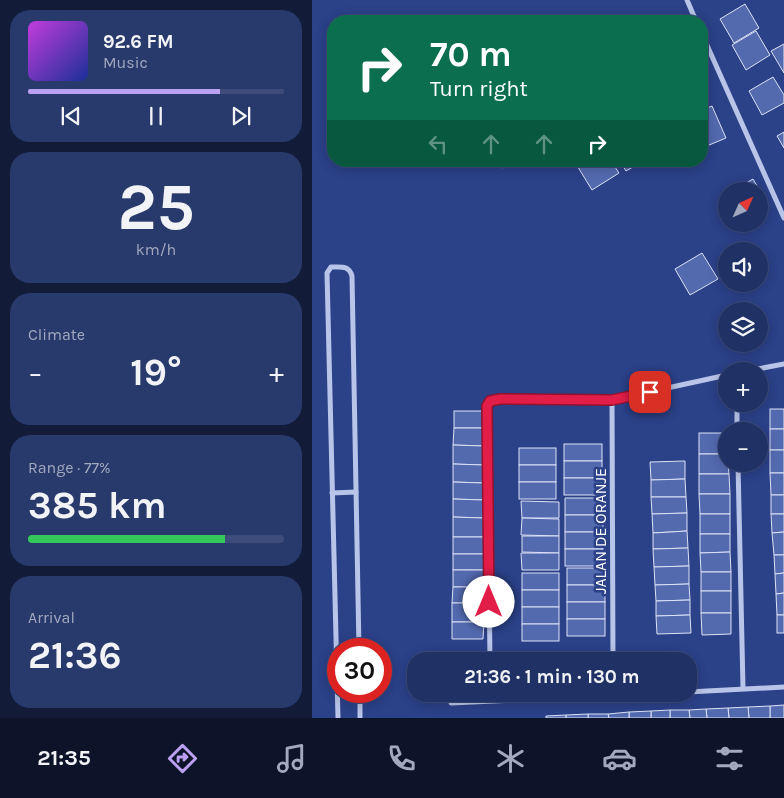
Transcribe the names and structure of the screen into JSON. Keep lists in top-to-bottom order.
{
  "streets": {
    "street": ["JALAN DE ORANJE"]
  },
  "north": "top right",
  "page": {
    "turn": ["70 m", "Turn right"],
    "song": ["92.6 FM", "Music"],
    "tile": [
      ["25", "km/h"],
      "Climate",
      ["Range · 77%", "385 km"],
      ["Arrival", "21:36"]
    ],
    "map_buttons": ["+", "−"],
    "heat": ["−", "19°", "+"],
    "limit": "30",
    "trip": "21:36 · 1 min · 130 m",
    "tabs": "21:35"
  }
}
